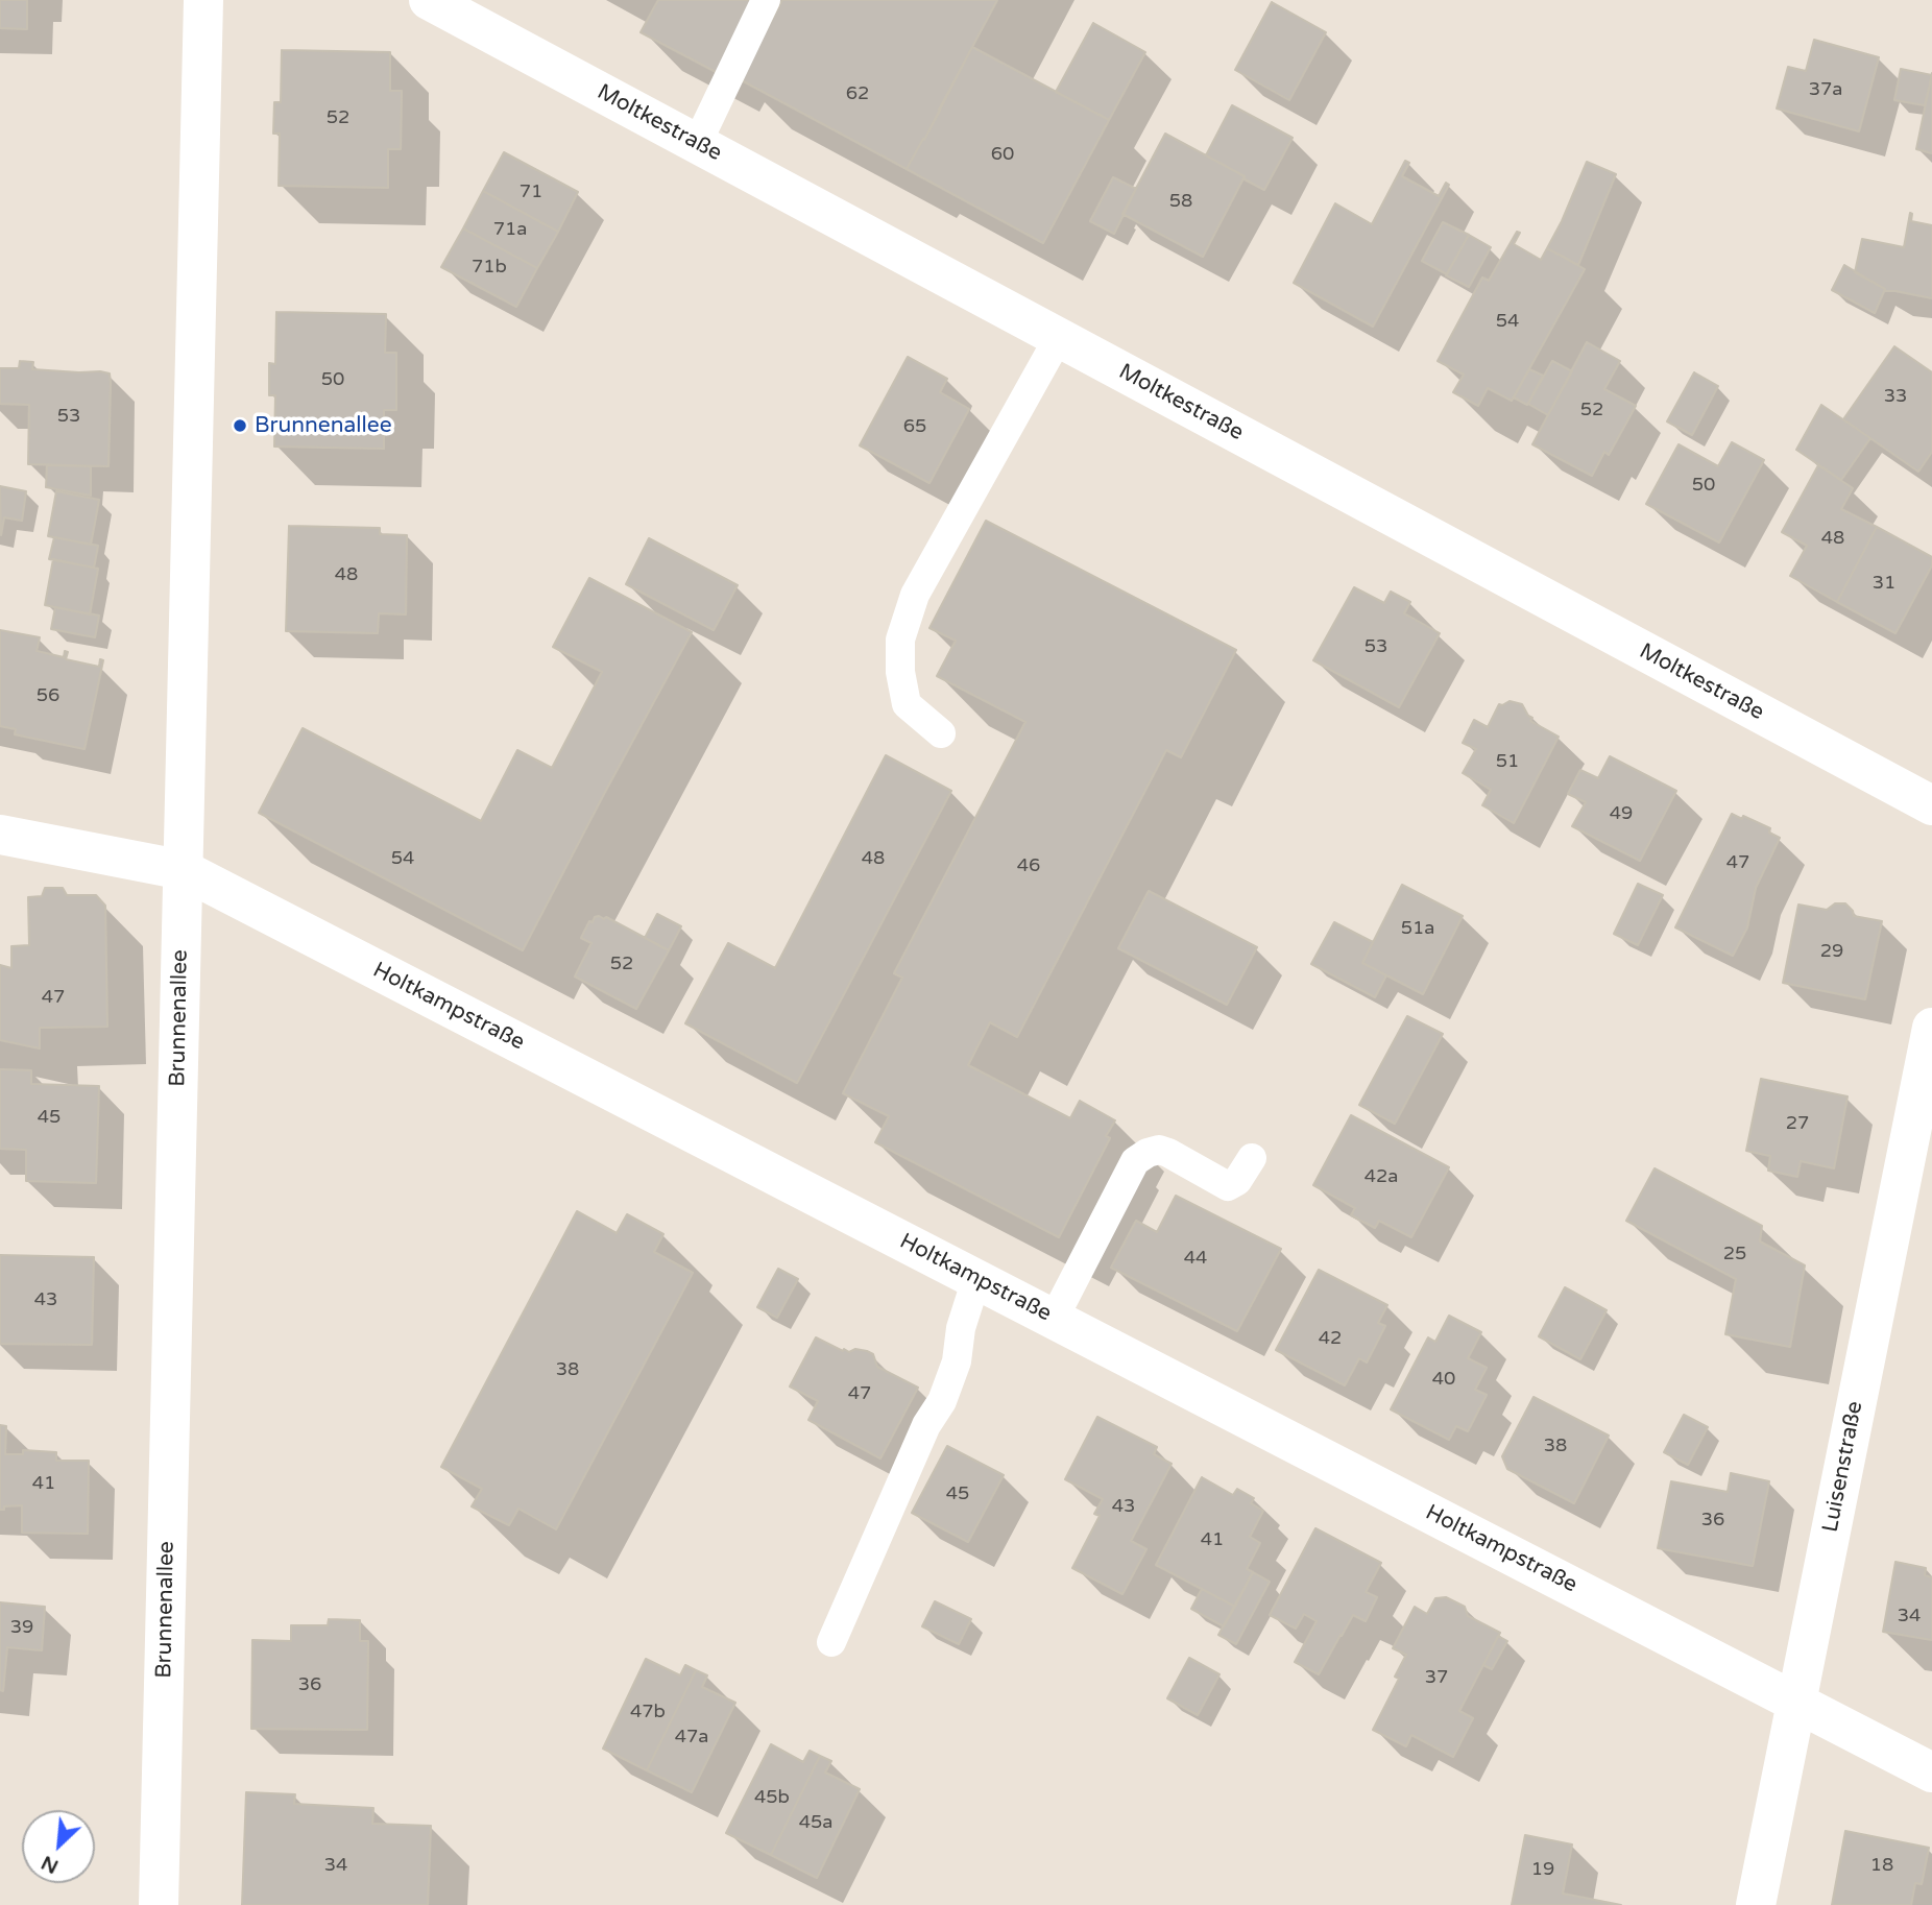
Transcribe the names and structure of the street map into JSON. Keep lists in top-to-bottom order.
{
  "streets": {
    "street": [
      "Moltkestraße",
      "Holtkampstraße",
      "Brunnenallee",
      "Luisenstraße"
    ]
  },
  "crossings": [
    ["Holtkampstraße", "Brunnenallee"],
    ["Holtkampstraße", "Luisenstraße"]
  ],
  "places": ["Brunnenallee"],
  "house_numbers": [
    "37a",
    "62",
    "52",
    "60",
    "71",
    "58",
    "71a",
    "71b",
    "54",
    "50",
    "33",
    "52",
    "53",
    "65",
    "50",
    "48",
    "48",
    "31",
    "53",
    "56",
    "51",
    "49",
    "54",
    "48",
    "47",
    "46",
    "51a",
    "29",
    "52",
    "47",
    "45",
    "27",
    "42a",
    "25",
    "44",
    "43",
    "42",
    "38",
    "40",
    "47",
    "38",
    "41",
    "45",
    "43",
    "36",
    "41",
    "34",
    "39",
    "37",
    "36",
    "47b",
    "47a",
    "45b",
    "45a",
    "34",
    "18",
    "19"
  ],
  "north": "bottom left"
}
